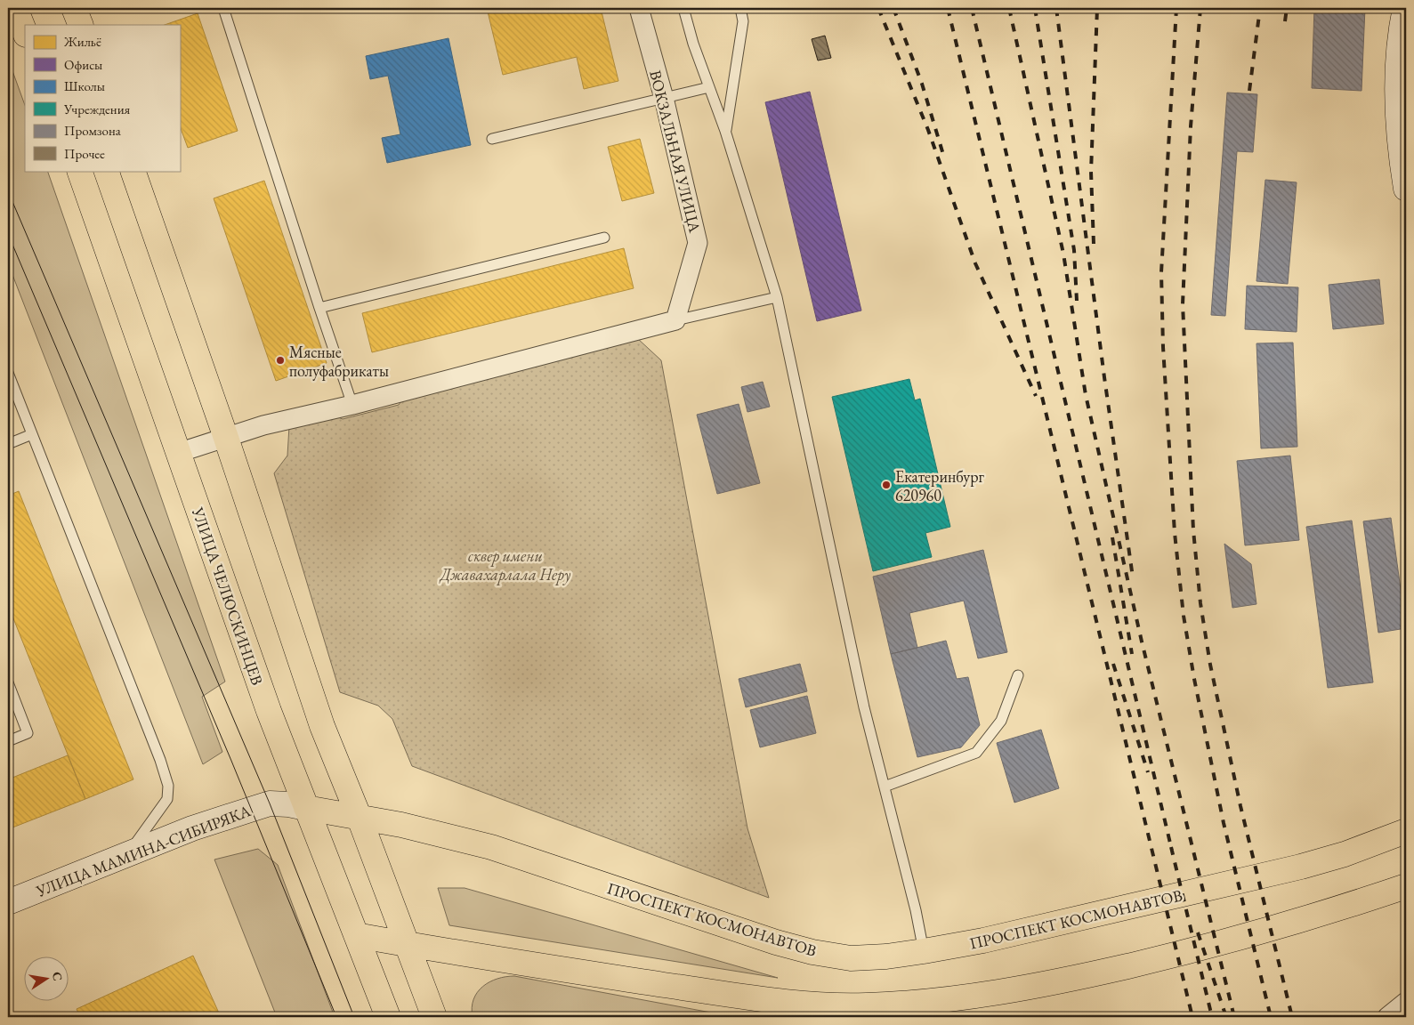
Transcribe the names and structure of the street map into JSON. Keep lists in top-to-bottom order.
{
  "streets": {
    "main road": ["УЛИЦА ЧЕЛЮСКИНЦЕВ", "УЛИЦА МАМИНА-СИБИРЯКА", "ПРОСПЕКТ КОСМОНАВТОВ"],
    "street": ["ВОКЗАЛЬНАЯ УЛИЦА"]
  },
  "crossings": [
    ["УЛИЦА ЧЕЛЮСКИНЦЕВ", "УЛИЦА МАМИНА-СИБИРЯКА"],
    ["УЛИЦА ЧЕЛЮСКИНЦЕВ", "ПРОСПЕКТ КОСМОНАВТОВ"],
    ["УЛИЦА МАМИНА-СИБИРЯКА", "ПРОСПЕКТ КОСМОНАВТОВ"]
  ],
  "parks": ["сквер имени Джавахарлала Неру"],
  "places": ["Мясные полуфабрикаты", "Екатеринбург 620960"],
  "legend": [
    "Жильё",
    "Офисы",
    "Школы",
    "Учреждения",
    "Промзона",
    "Прочее"
  ],
  "north": "right"
}
